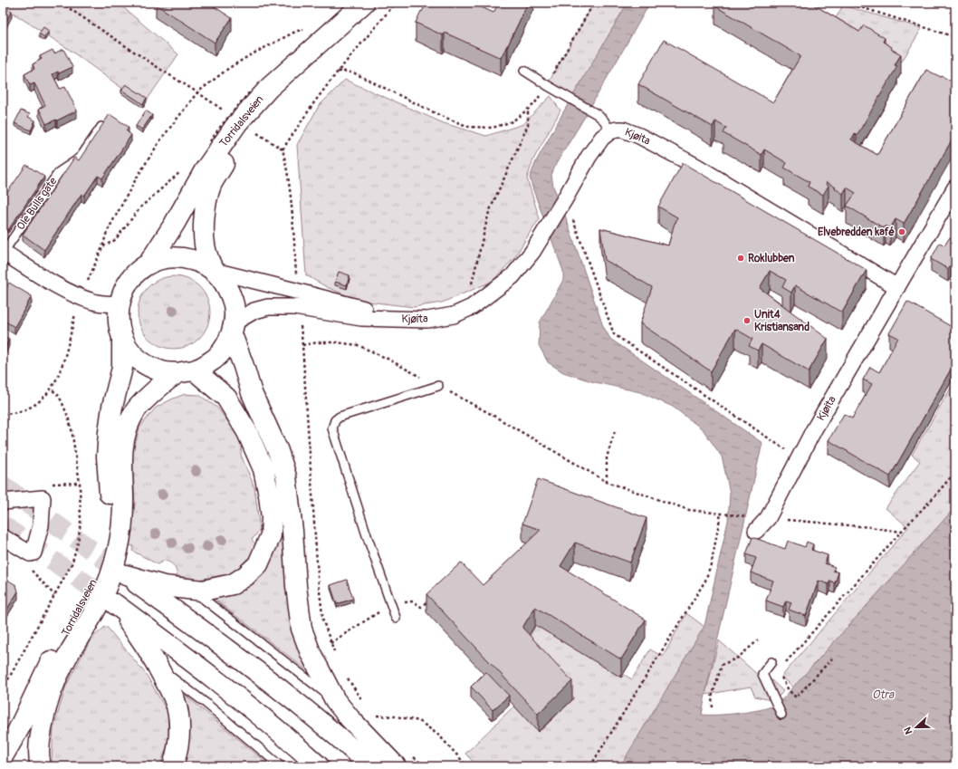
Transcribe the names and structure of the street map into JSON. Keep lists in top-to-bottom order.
{
  "streets": {
    "main road": ["Torridalsveien"],
    "street": ["Kjøita", "Ole Bulls gate"]
  },
  "crossings": [
    ["Torridalsveien", "Kjøita"],
    ["Torridalsveien", "Ole Bulls gate"],
    ["Kjøita", "Ole Bulls gate"]
  ],
  "water": ["Otra"],
  "places": ["Elvebredden kafé", "Roklubben", "Unit4 Kristiansand"],
  "north": "left"
}
